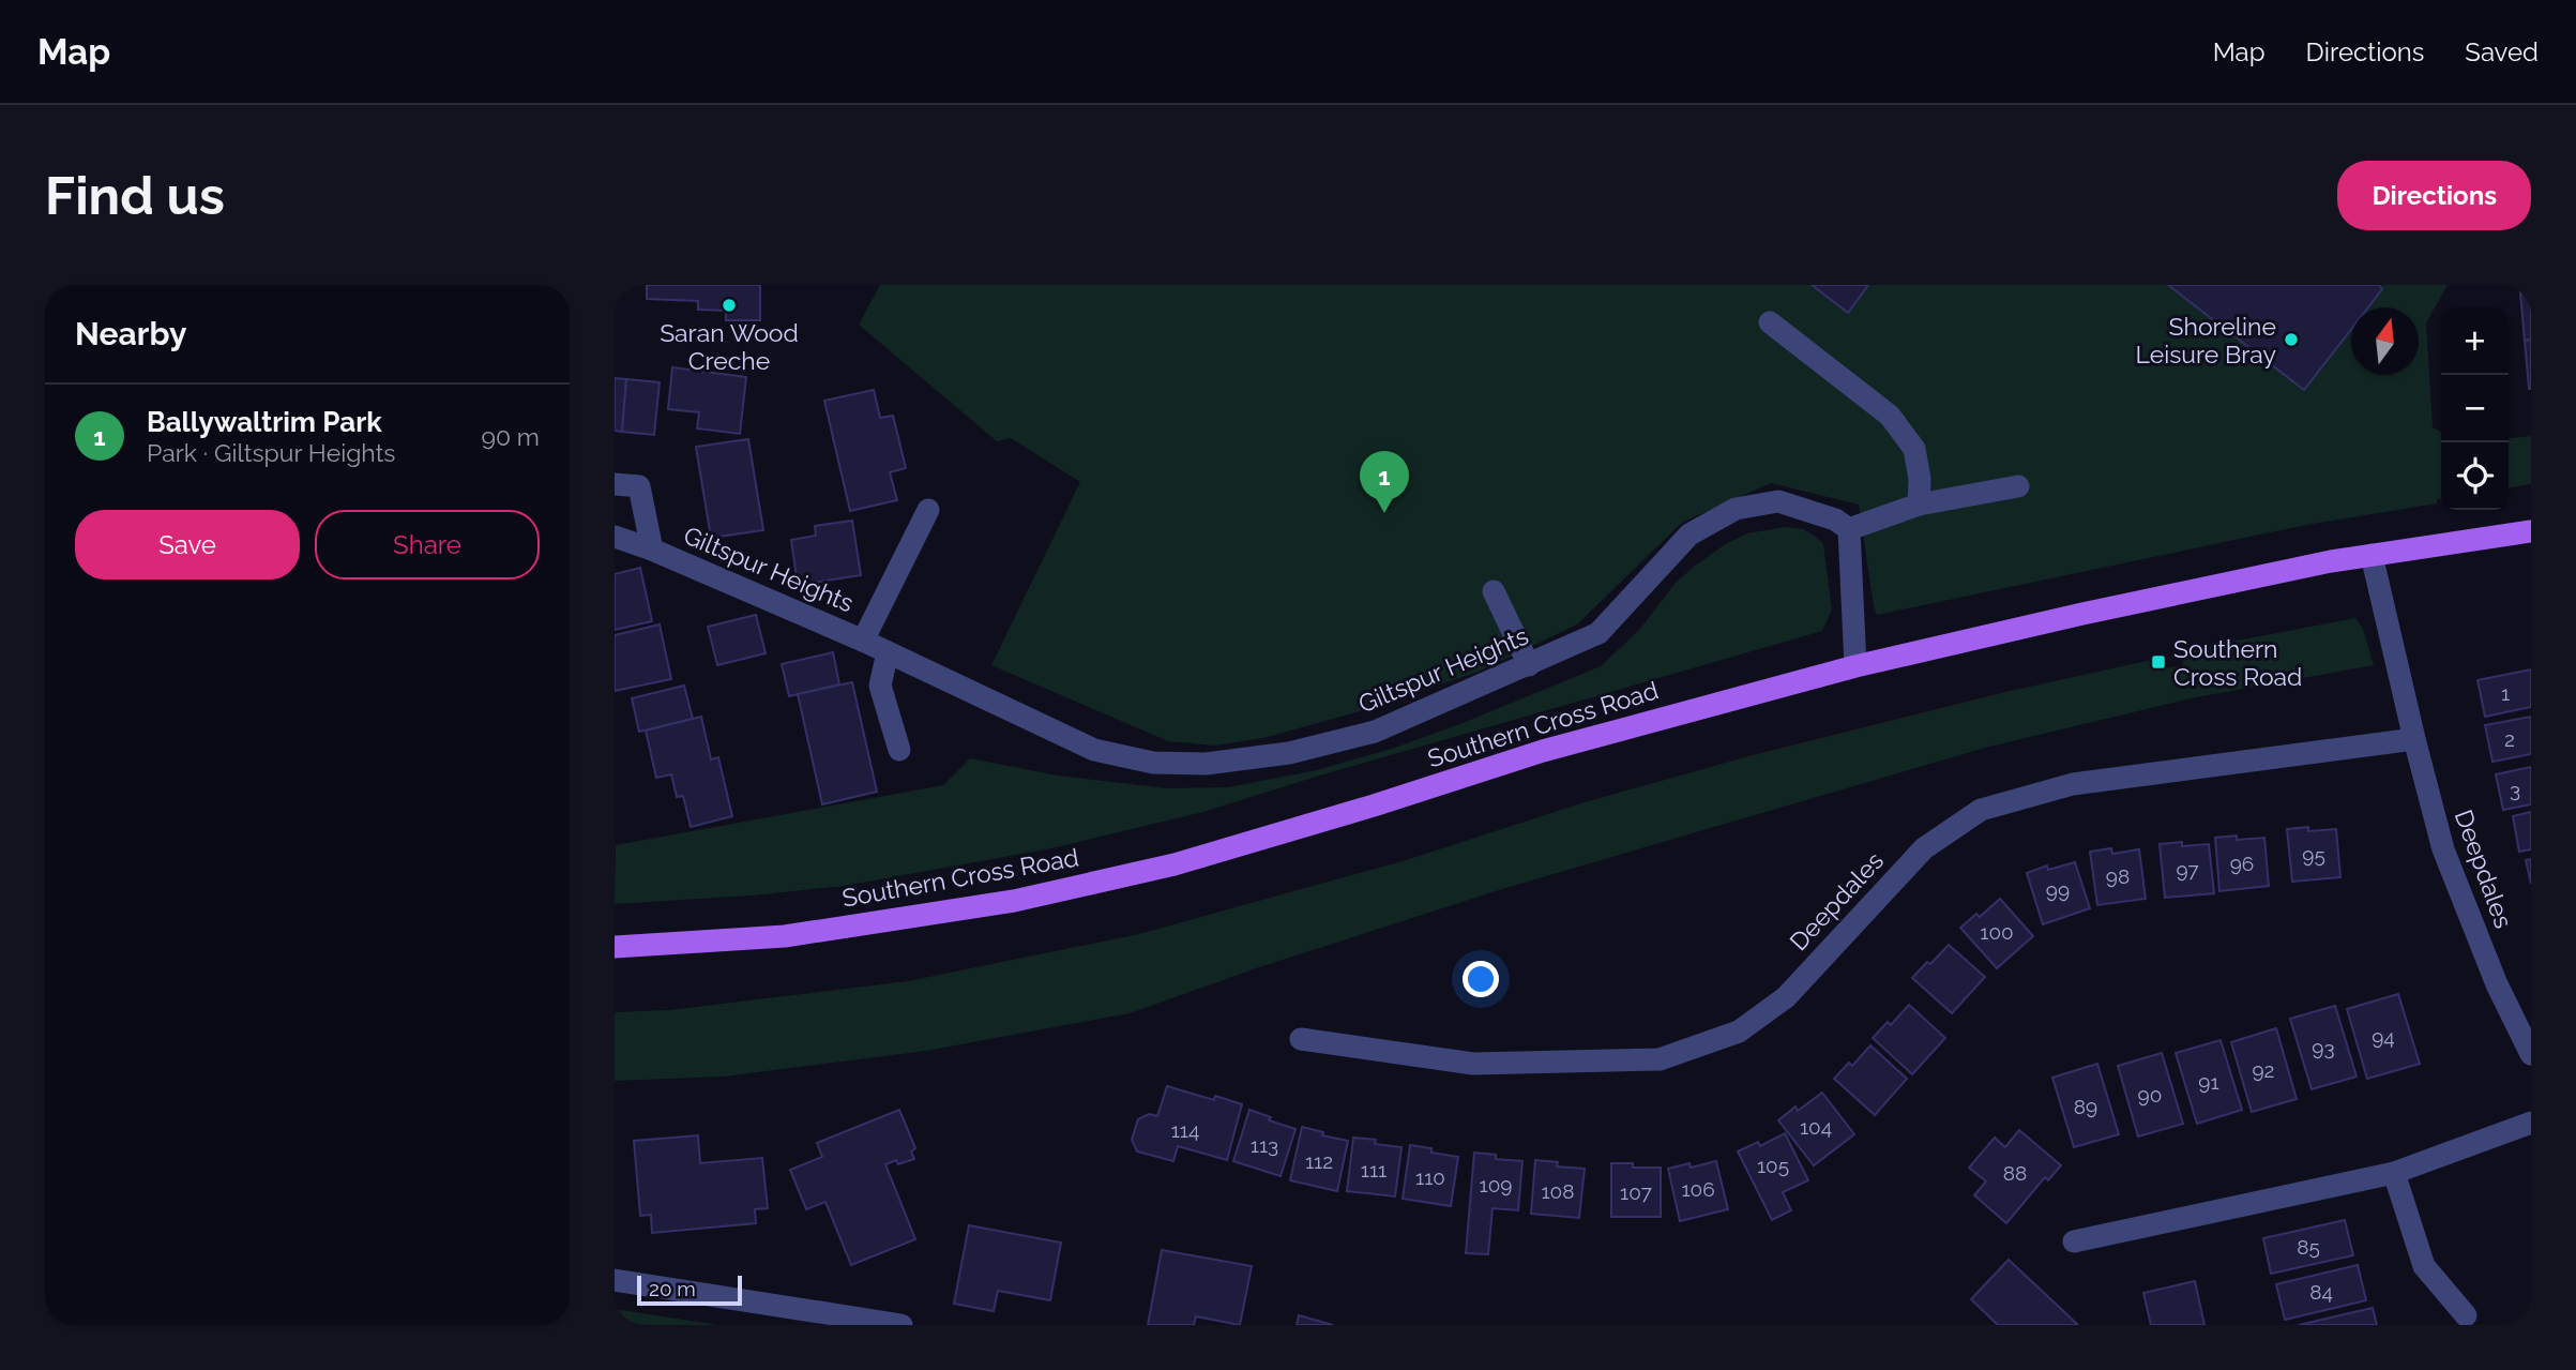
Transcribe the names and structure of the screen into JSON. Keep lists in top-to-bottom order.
{
  "streets": {
    "main road": ["Southern Cross Road"],
    "street": ["Giltspur Heights", "Deepdales"]
  },
  "crossings": [
    ["Southern Cross Road", "Deepdales"]
  ],
  "places": {
    "other": ["Saran Wood Creche", "Shoreline Leisure Bray"],
    "transit": ["Southern Cross Road"]
  },
  "house_numbers": [
    "1",
    "2",
    "3",
    "95",
    "96",
    "97",
    "98",
    "99",
    "100",
    "94",
    "93",
    "92",
    "91",
    "90",
    "89",
    "104",
    "114",
    "113",
    "112",
    "105",
    "111",
    "88",
    "110",
    "109",
    "106",
    "108",
    "107",
    "85",
    "84"
  ],
  "scale_bar": "20 m",
  "north": "top",
  "page": {
    "header": "Map",
    "nav": ["Map", "Directions", "Saved"],
    "buttons": [
      "Directions",
      ["Save", "Share"]
    ],
    "title": "Find us",
    "heading": "Nearby",
    "map_buttons": ["+", "−"],
    "list": [
      {
        "mark": "1",
        "name": "Ballywaltrim Park",
        "note": "Park · Giltspur Heights",
        "value": "90 m"
      }
    ],
    "pins": "1",
    "scale": "20 m"
  }
}
